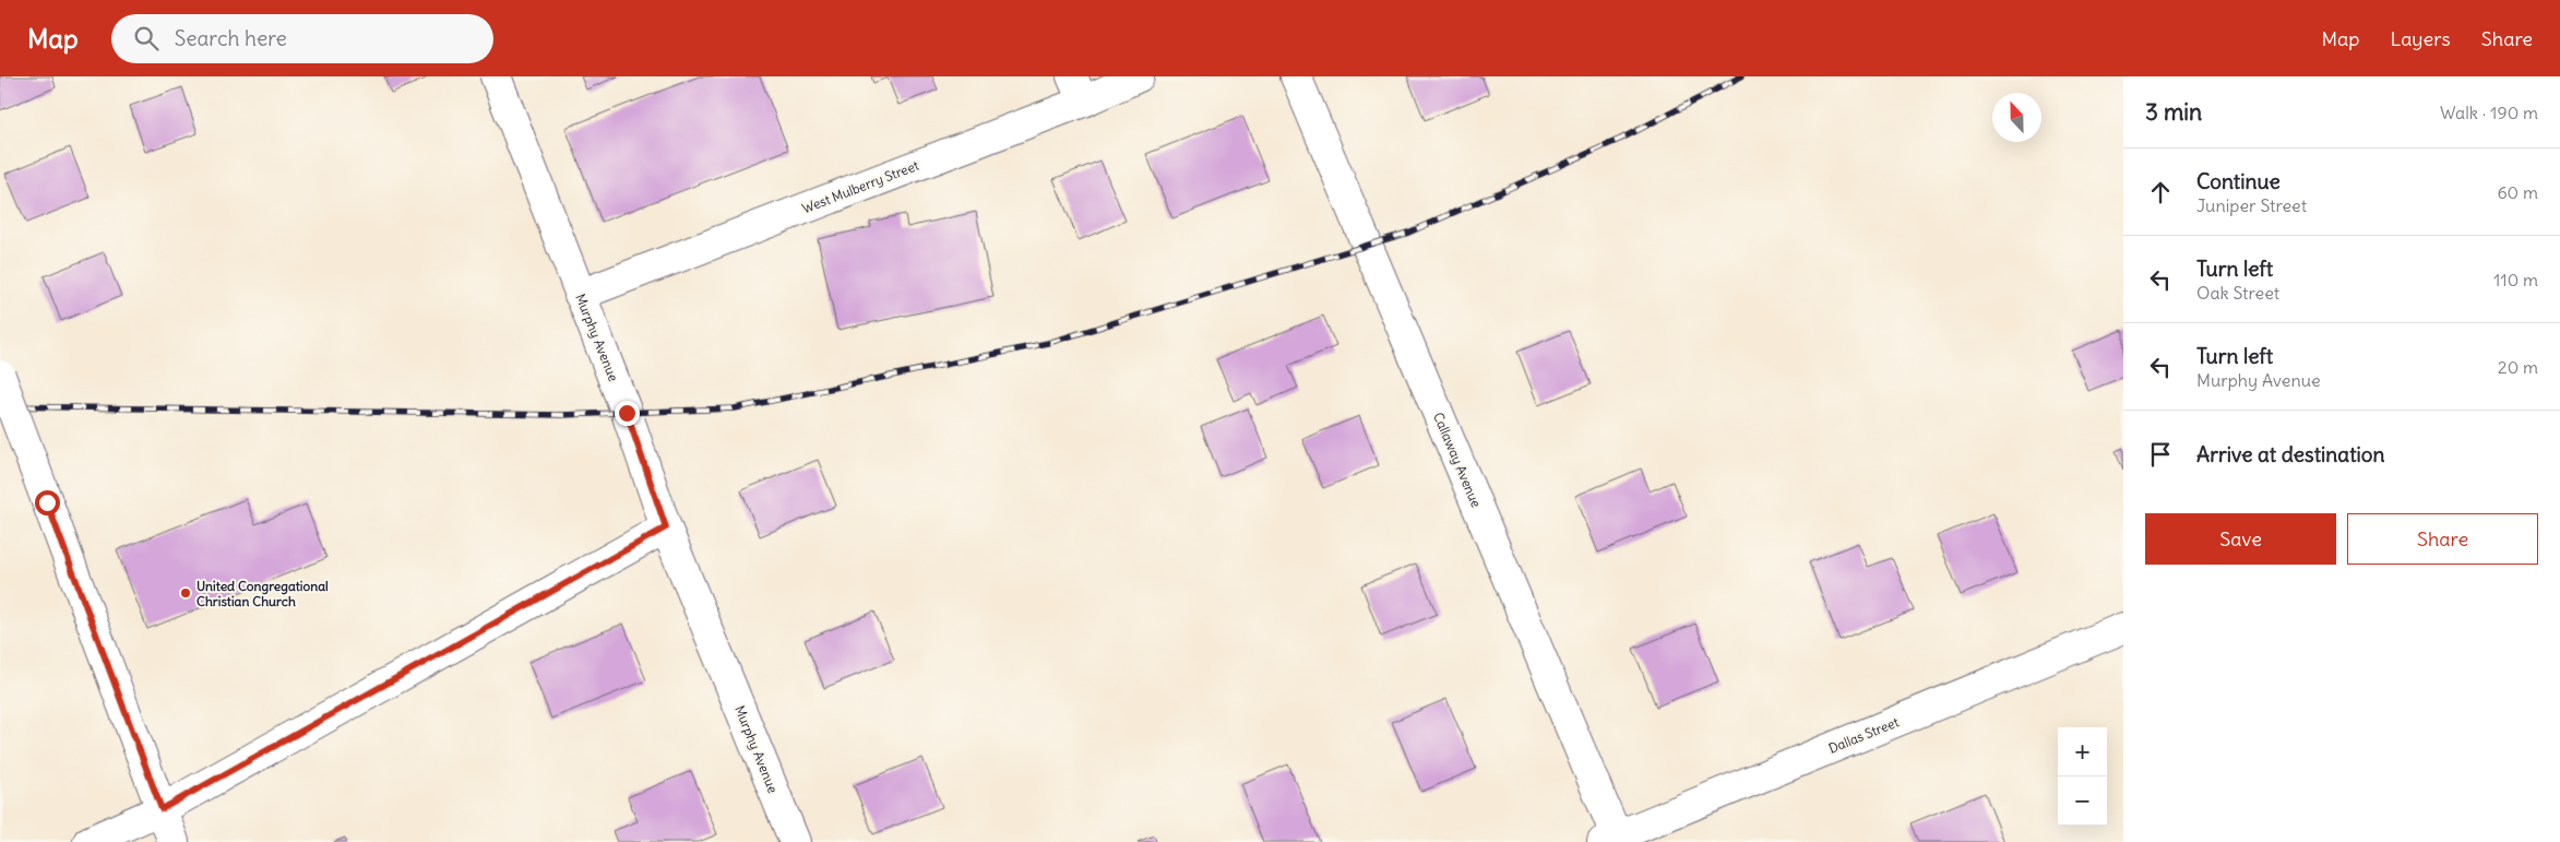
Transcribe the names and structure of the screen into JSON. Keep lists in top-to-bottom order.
{
  "streets": {
    "street": [
      "West Mulberry Street",
      "Murphy Avenue",
      "Callaway Avenue",
      "Dallas Street"
    ]
  },
  "crossings": [
    ["West Mulberry Street", "Murphy Avenue"],
    ["Callaway Avenue", "Dallas Street"]
  ],
  "places": ["United Congregational Christian Church"],
  "north": "top",
  "page": {
    "header": "Map",
    "search": "Search here",
    "nav": ["Map", "Layers", "Share"],
    "heading": ["3 min", "Walk · 190 m"],
    "list": [
      ["Continue", "Juniper Street", "60 m"],
      ["Turn left", "Oak Street", "110 m"],
      ["Turn left", "Murphy Avenue", "20 m"],
      "Arrive at destination"
    ],
    "buttons": ["Save", "Share"],
    "map_buttons": ["+", "−"]
  }
}
